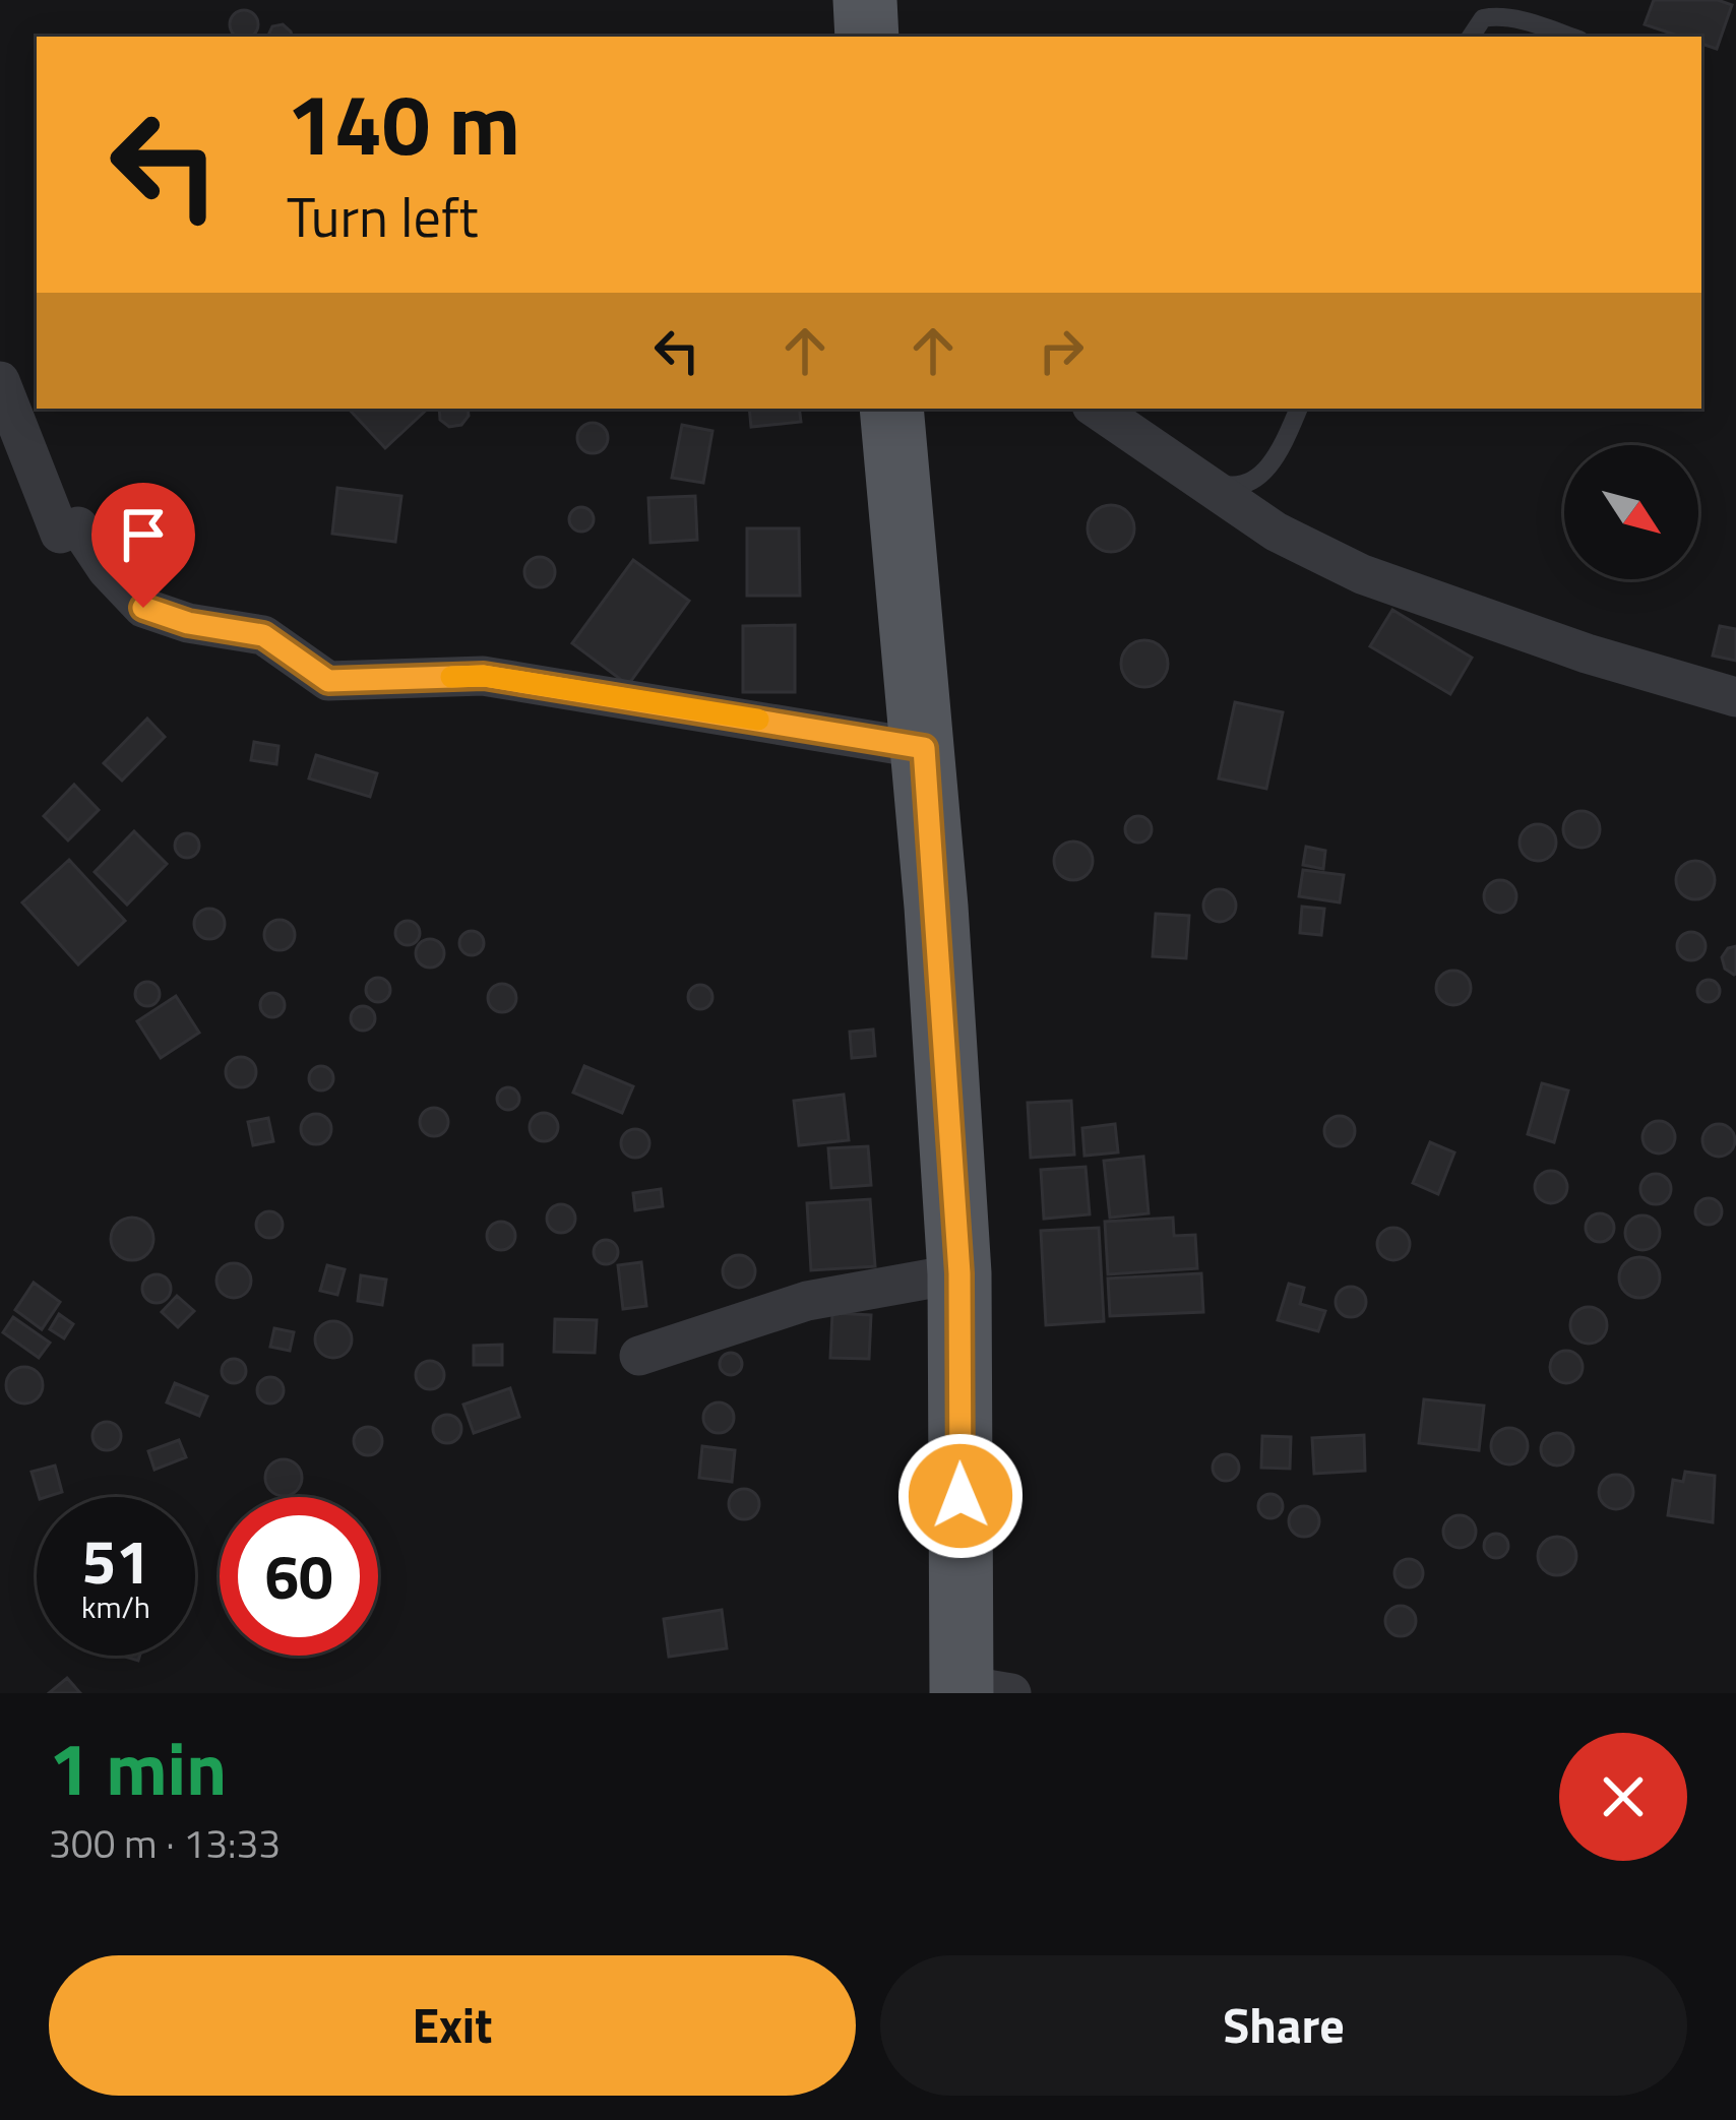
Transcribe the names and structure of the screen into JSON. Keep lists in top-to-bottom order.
{
  "north": "bottom right",
  "page": {
    "turn": ["140 m", "Turn left"],
    "speed": "51 km/h",
    "limit": "60",
    "heading": ["1 min", "300 m · 13:33"],
    "buttons": ["Exit", "Share"]
  }
}
